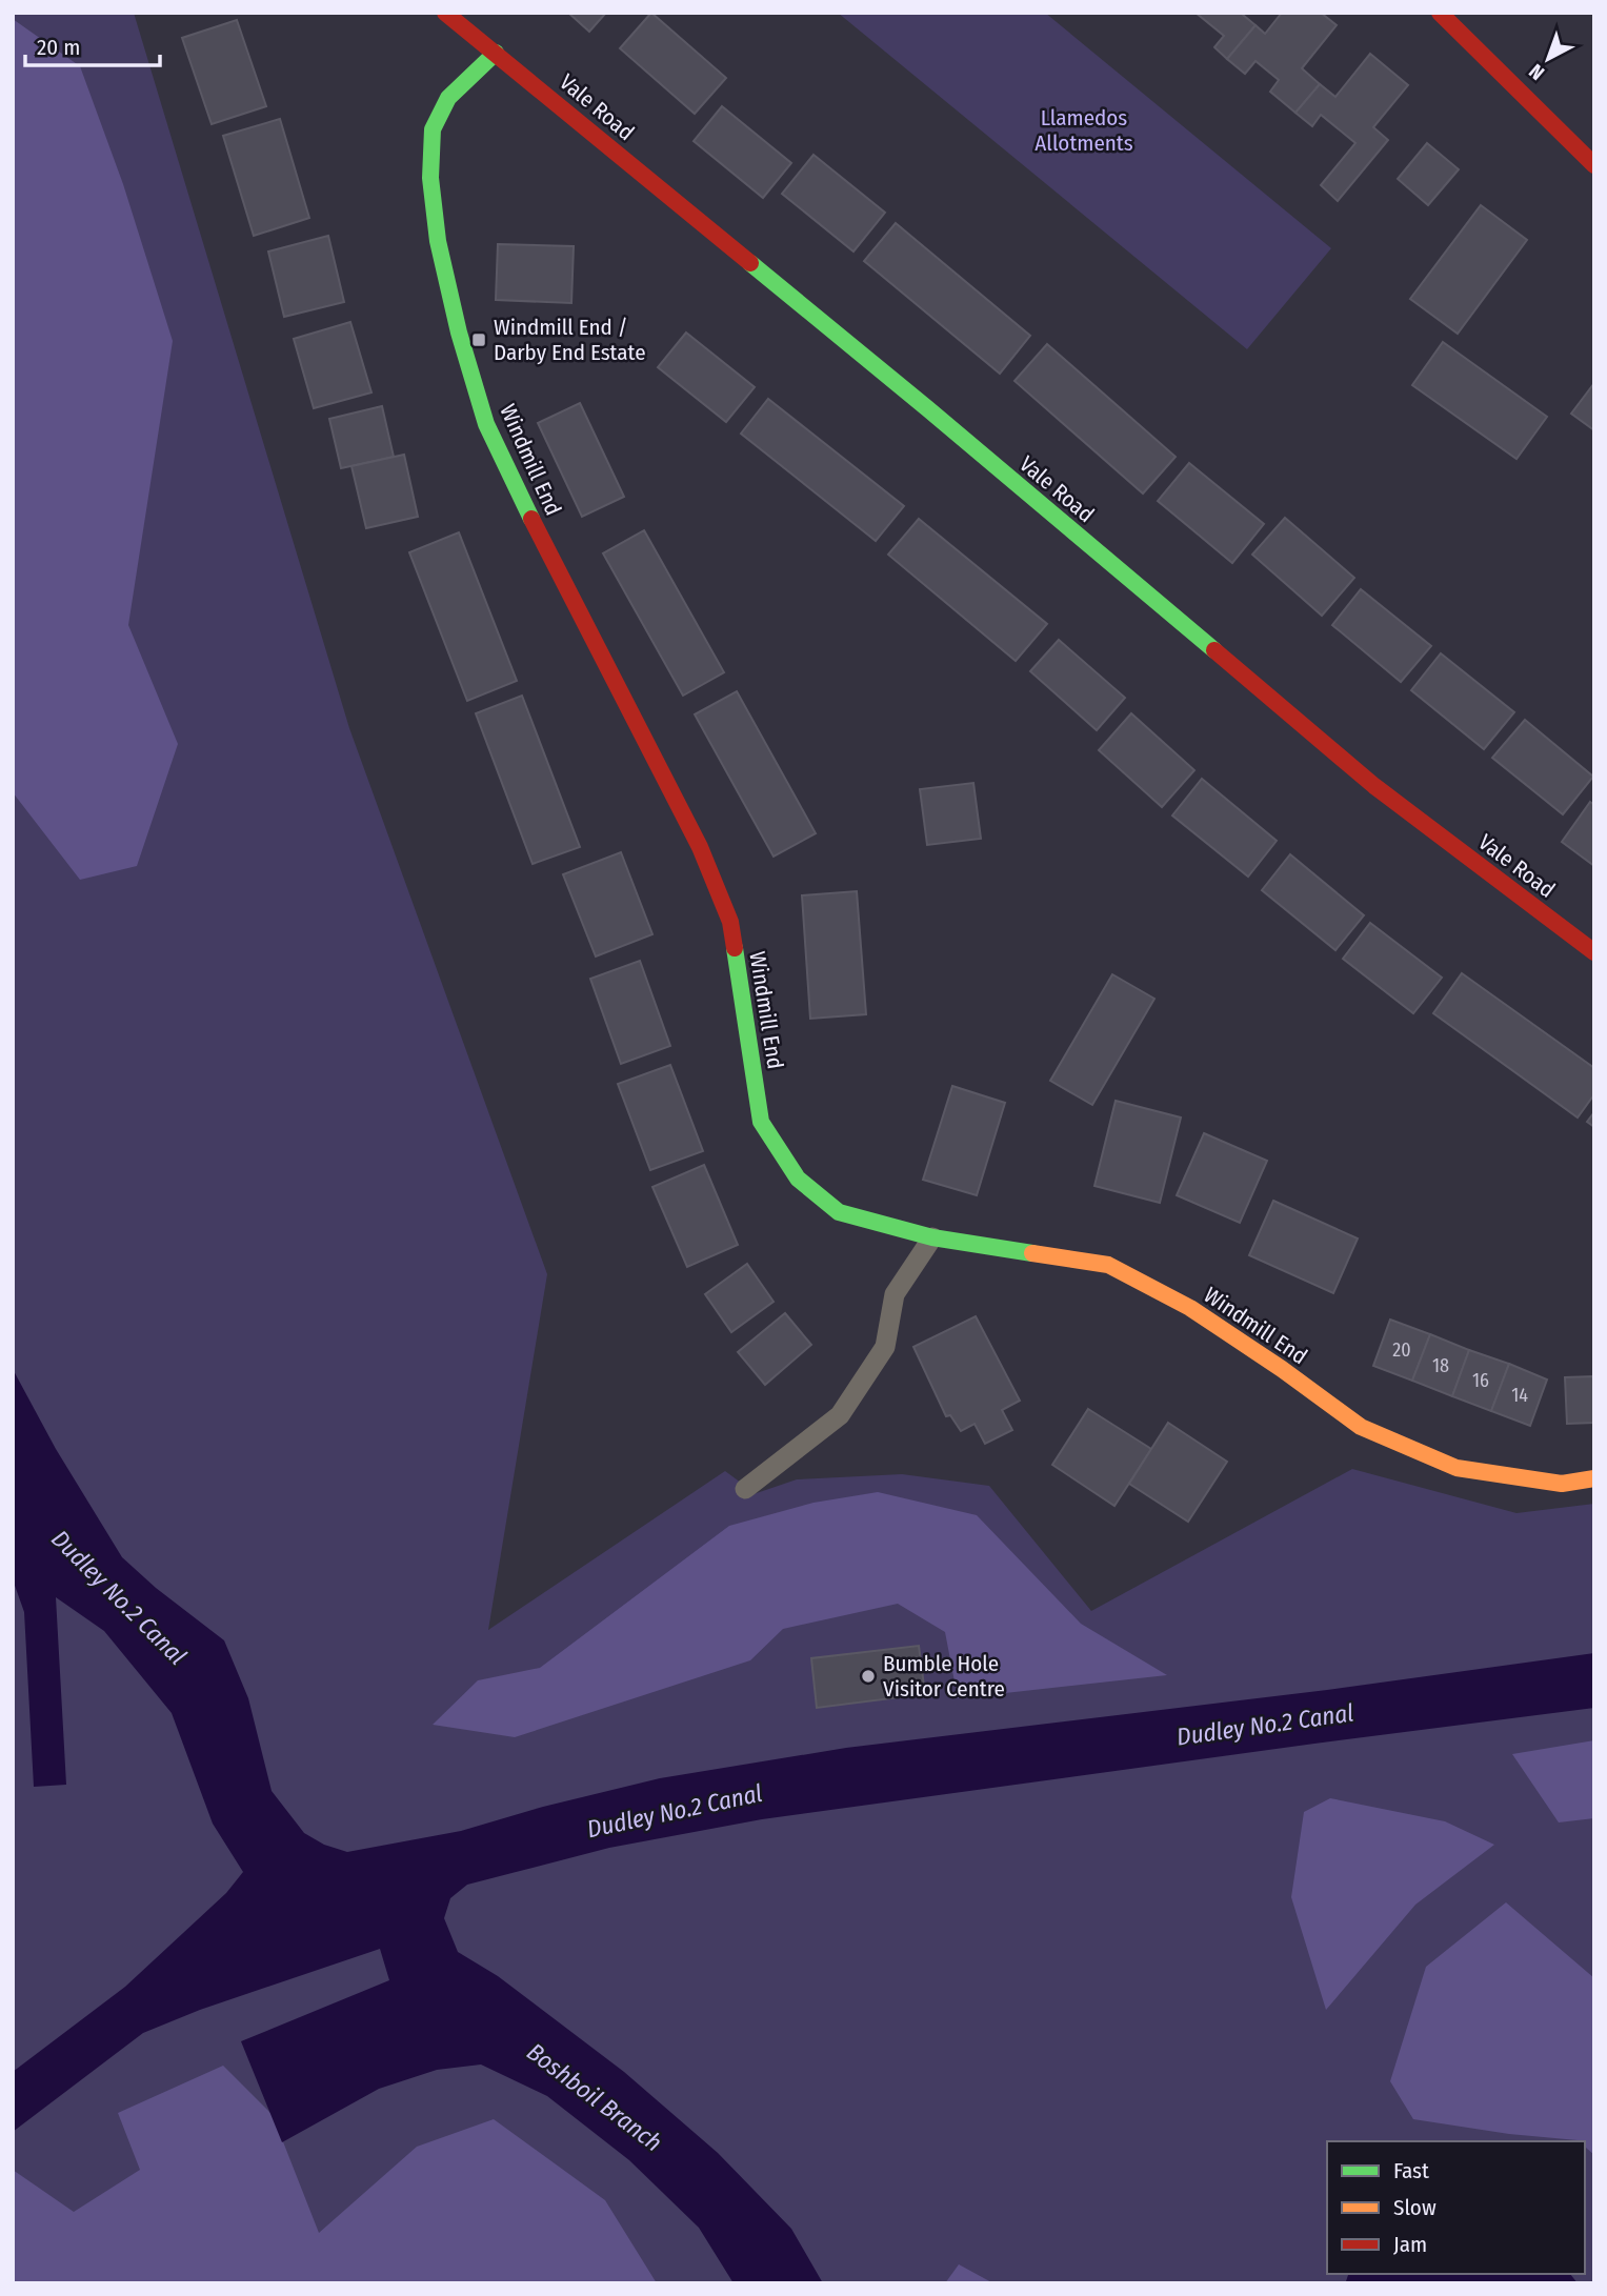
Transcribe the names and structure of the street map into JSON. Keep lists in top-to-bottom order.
{
  "streets": {
    "street": ["Vale Road", "Windmill End"]
  },
  "crossings": [
    ["Vale Road", "Windmill End"]
  ],
  "water": ["Dudley No.2 Canal", "Boshboil Branch"],
  "parks": ["Llamedos Allotments"],
  "places": {
    "transit": ["Windmill End / Darby End Estate"],
    "other": ["Bumble Hole Visitor Centre"]
  },
  "house_numbers": [
    "20",
    "18",
    "16",
    "14"
  ],
  "legend": ["Fast", "Slow", "Jam"],
  "scale_bar": "20 m",
  "north": "bottom left"
}
